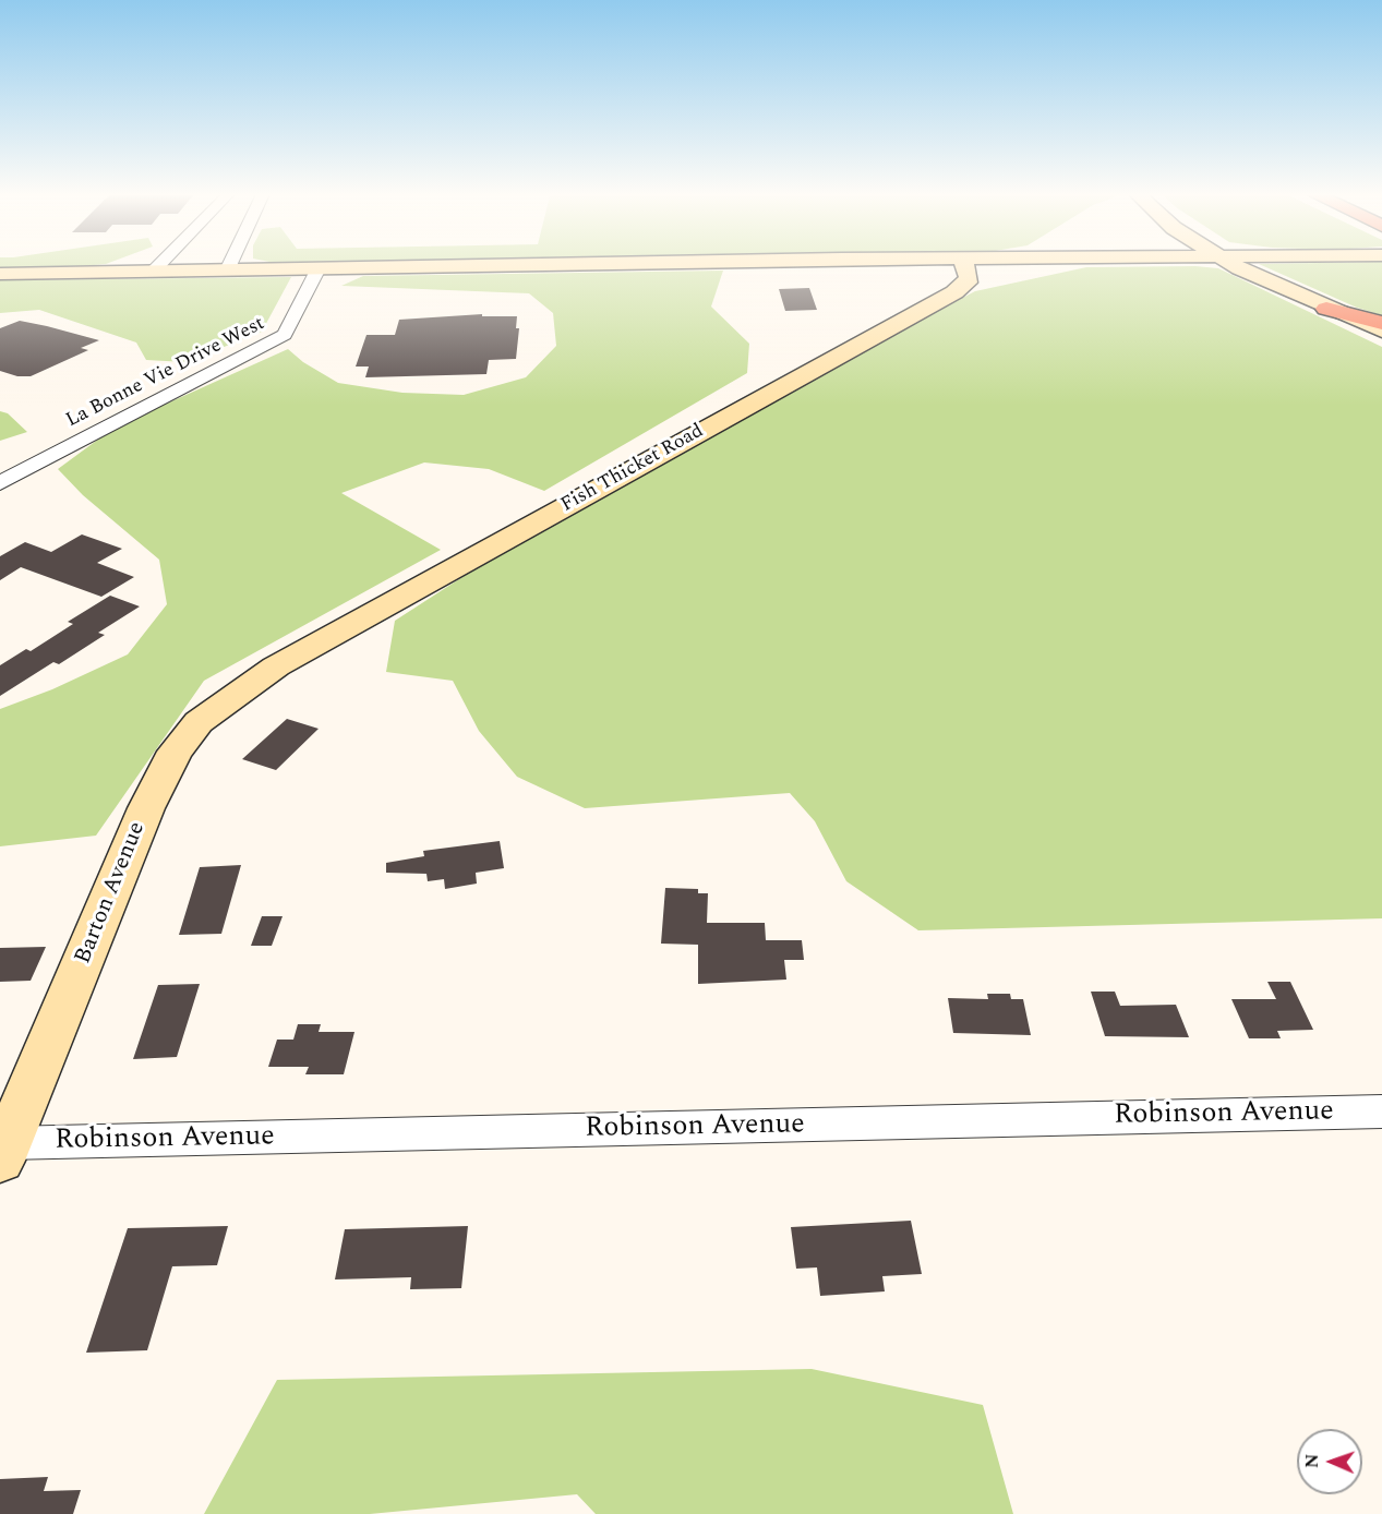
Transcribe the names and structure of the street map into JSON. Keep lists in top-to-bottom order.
{
  "streets": {
    "street": [
      "La Bonne Vie Drive West",
      "Fish Thicket Road",
      "Barton Avenue",
      "Robinson Avenue"
    ]
  },
  "crossings": [
    ["Fish Thicket Road", "Barton Avenue"],
    ["Barton Avenue", "Robinson Avenue"]
  ],
  "north": "left"
}
